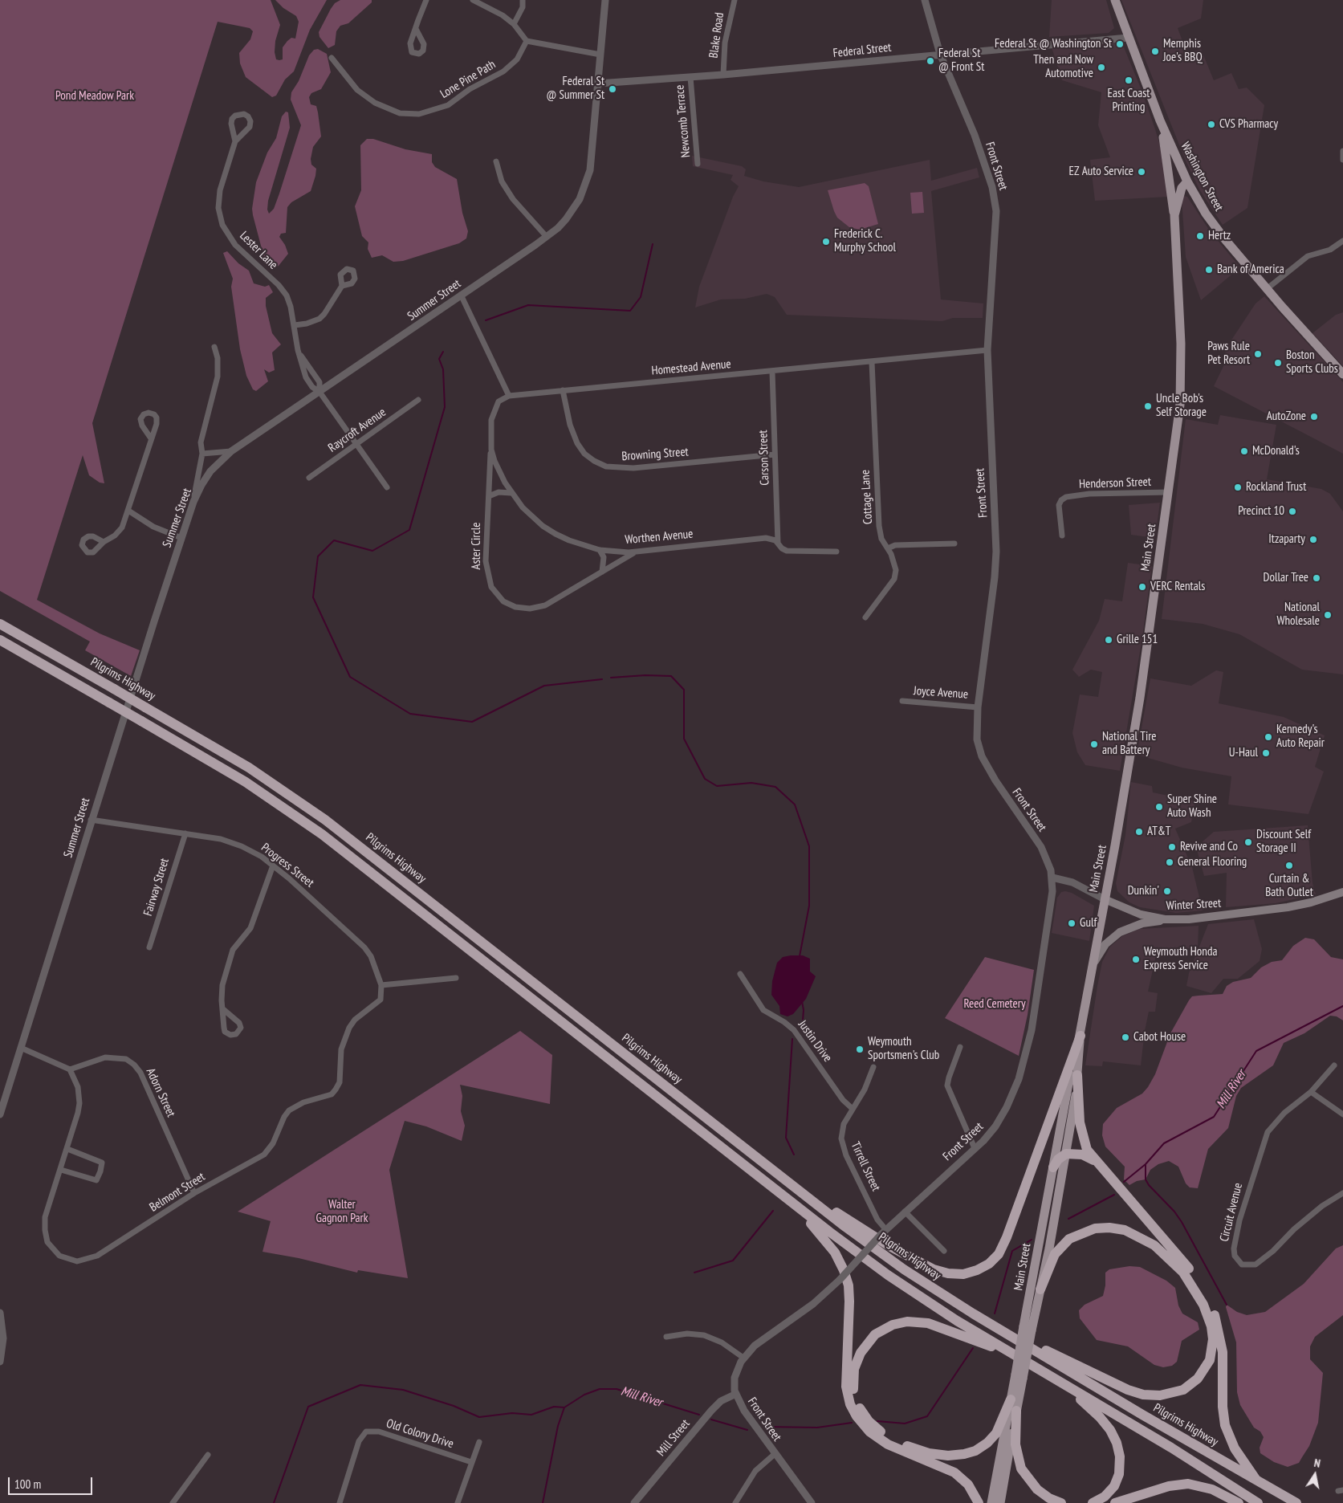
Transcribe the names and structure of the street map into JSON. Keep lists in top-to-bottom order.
{
  "streets": {
    "highway": ["Pilgrims Highway"],
    "main road": ["Washington Street", "Main Street", "Winter Street"],
    "street": [
      "Blake Road",
      "Federal Street",
      "Lone Pine Path",
      "Newcomb Terrace",
      "Front Street",
      "Lester Lane",
      "Summer Street",
      "Homestead Avenue",
      "Raycroft Avenue",
      "Browning Street",
      "Carson Street",
      "Henderson Street",
      "Cottage Lane",
      "Worthen Avenue",
      "Aster Circle",
      "Joyce Avenue",
      "Progress Street",
      "Fairway Street",
      "Justin Drive",
      "Adorn Street",
      "Tirrell Street",
      "Belmont Street",
      "Circuit Avenue",
      "Old Colony Drive",
      "Mill Street"
    ]
  },
  "crossings": [
    ["Blake Road", "Federal Street"],
    ["Federal Street", "Newcomb Terrace"],
    ["Federal Street", "Front Street"],
    ["Federal Street", "Washington Street"],
    ["Federal Street", "Summer Street"],
    ["Front Street", "Homestead Avenue"],
    ["Front Street", "Joyce Avenue"],
    ["Front Street", "Winter Street"],
    ["Front Street", "Tirrell Street"],
    ["Front Street", "Mill Street"],
    ["Washington Street", "Main Street"],
    ["Lester Lane", "Summer Street"],
    ["Lester Lane", "Raycroft Avenue"],
    ["Summer Street", "Progress Street"],
    ["Homestead Avenue", "Browning Street"],
    ["Homestead Avenue", "Carson Street"],
    ["Homestead Avenue", "Cottage Lane"],
    ["Homestead Avenue", "Worthen Avenue"],
    ["Browning Street", "Carson Street"],
    ["Carson Street", "Worthen Avenue"],
    ["Henderson Street", "Main Street"],
    ["Worthen Avenue", "Aster Circle"],
    ["Main Street", "Winter Street"],
    ["Progress Street", "Fairway Street"],
    ["Progress Street", "Belmont Street"],
    ["Justin Drive", "Tirrell Street"],
    ["Adorn Street", "Belmont Street"]
  ],
  "water": ["Mill River"],
  "parks": ["Pond Meadow Park", "Reed Cemetery", "Walter Gagnon Park"],
  "places": [
    "Federal St @ Washington St",
    "Memphis Joe's BBQ",
    "Federal St @ Front St",
    "Then and Now Automotive",
    "East Coast Printing",
    "Federal St @ Summer St",
    "CVS Pharmacy",
    "EZ Auto Service",
    "Hertz",
    "Frederick C. Murphy School",
    "Bank of America",
    "Paws Rule Pet Resort",
    "Boston Sports Clubs",
    "Uncle Bob's Self Storage",
    "AutoZone",
    "McDonald's",
    "Rockland Trust",
    "Precinct 10",
    "Itzaparty",
    "Dollar Tree",
    "VERC Rentals",
    "National Wholesale",
    "Grille 151",
    "Kennedy's Auto Repair",
    "National Tire and Battery",
    "U-Haul",
    "Super Shine Auto Wash",
    "AT&T",
    "Discount Self Storage II",
    "Revive and Co",
    "General Flooring",
    "Curtain & Bath Outlet",
    "Dunkin'",
    "Gulf",
    "Weymouth Honda Express Service",
    "Cabot House",
    "Weymouth Sportsmen's Club"
  ],
  "scale_bar": "100 m",
  "north": "top"
}
